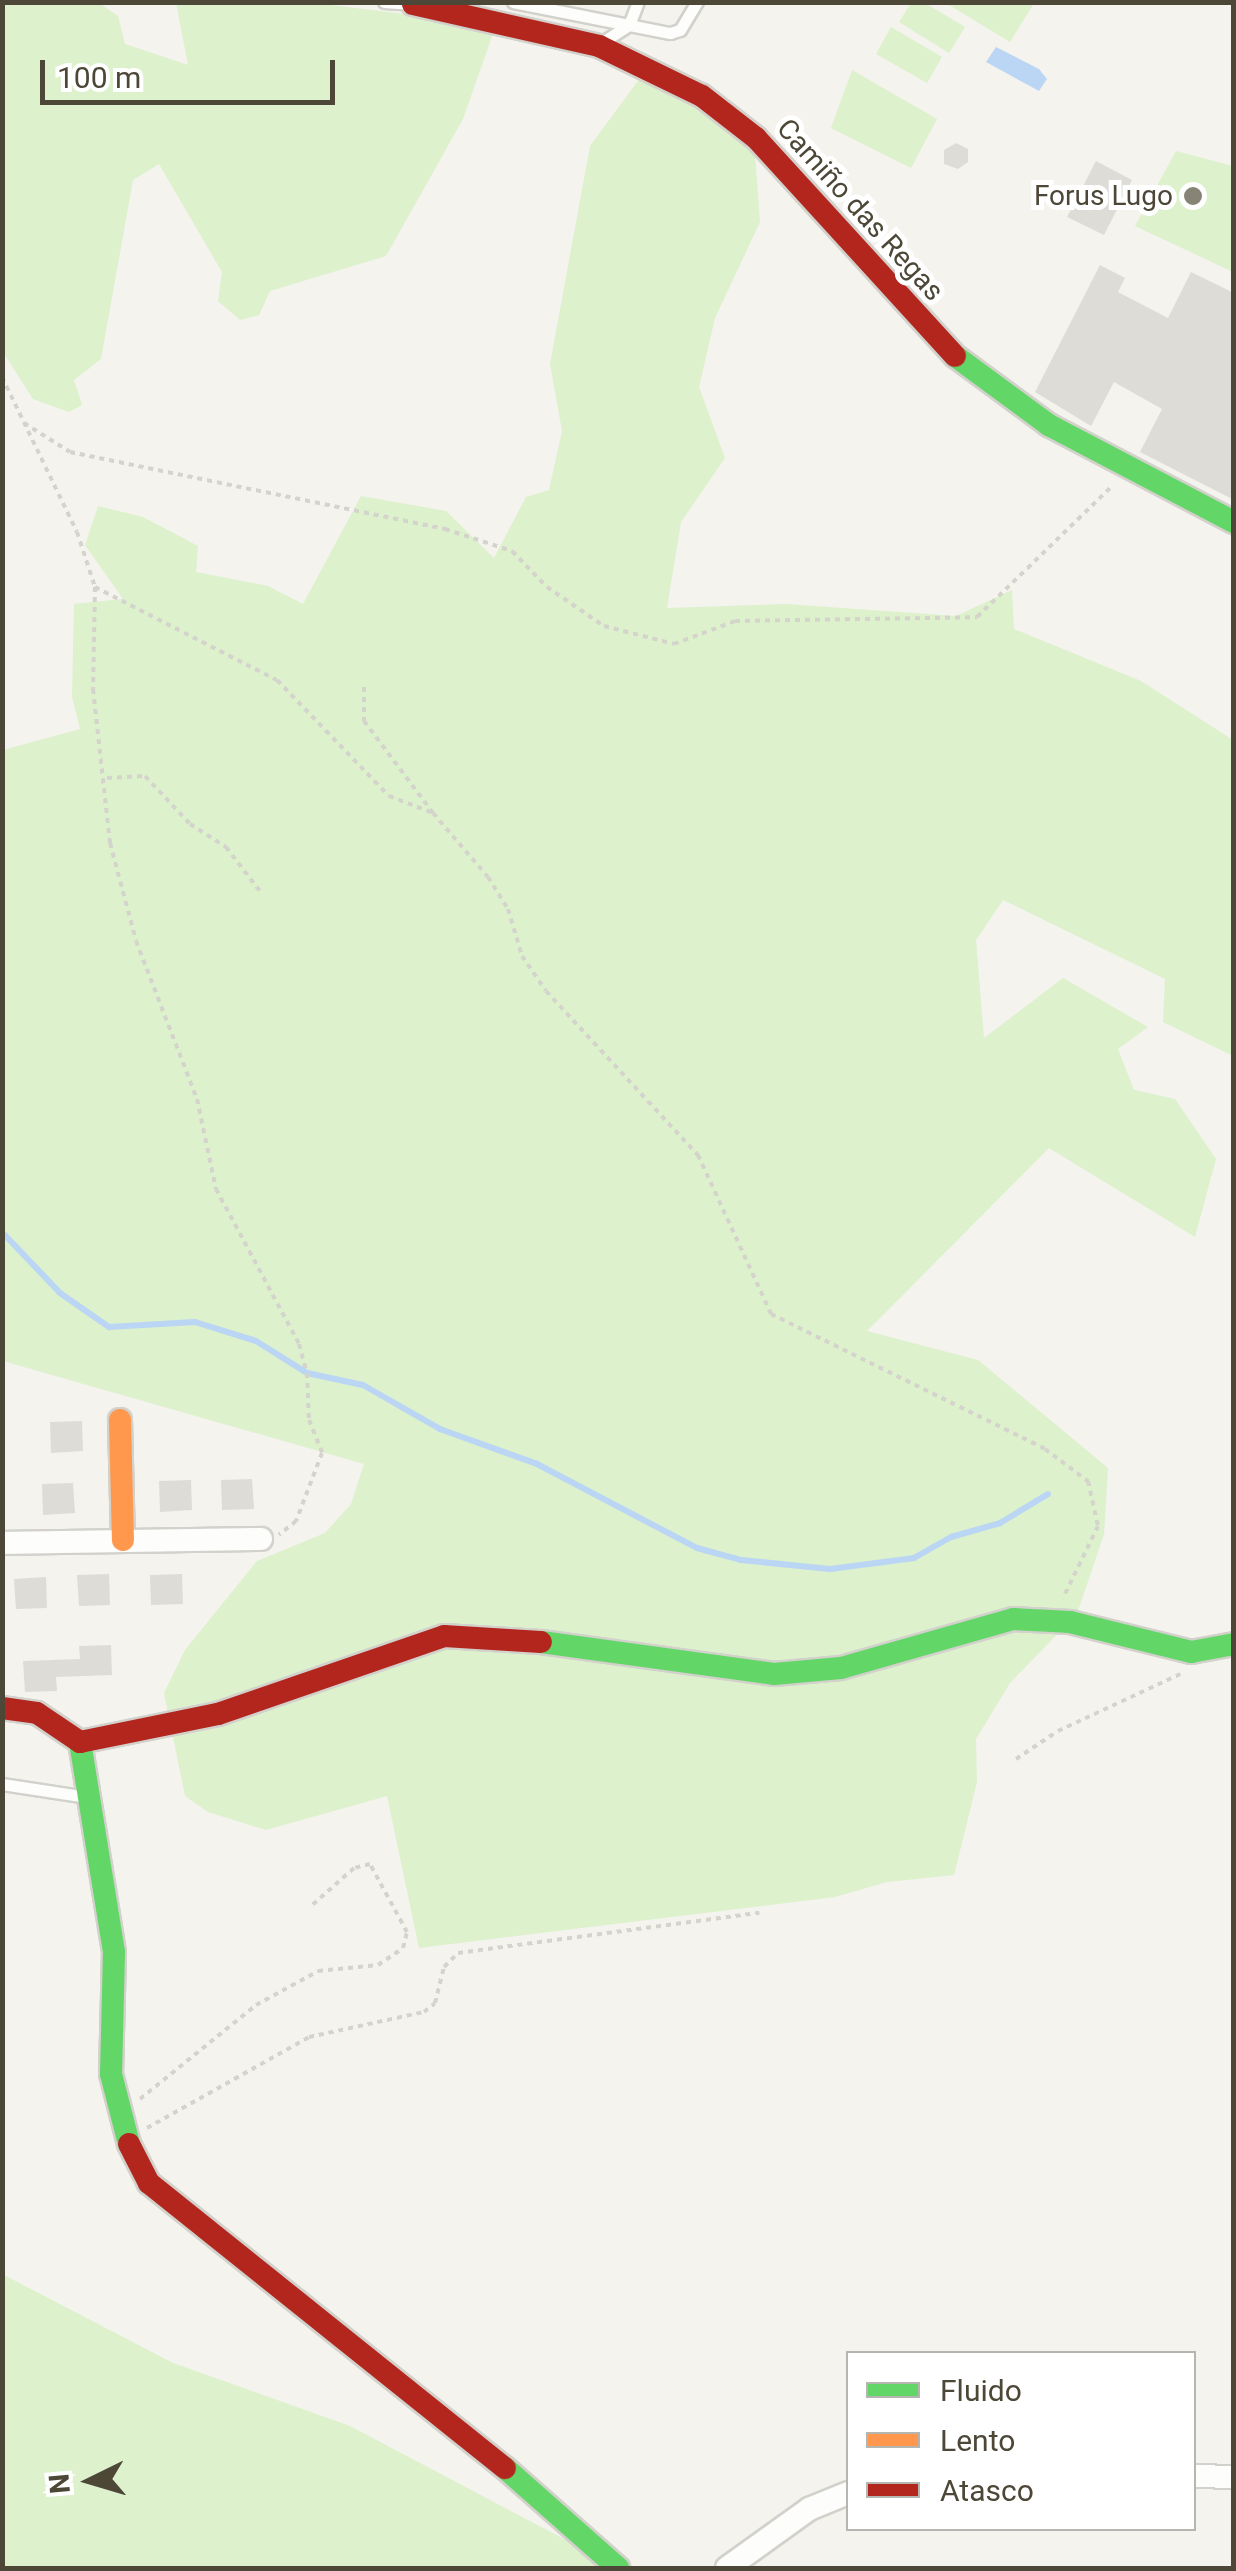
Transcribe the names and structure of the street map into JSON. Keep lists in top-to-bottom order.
{
  "streets": {
    "street": ["Camiño das Regas"]
  },
  "places": ["Forus Lugo"],
  "legend": ["Fluido", "Lento", "Atasco"],
  "scale_bar": "100 m",
  "north": "left"
}
